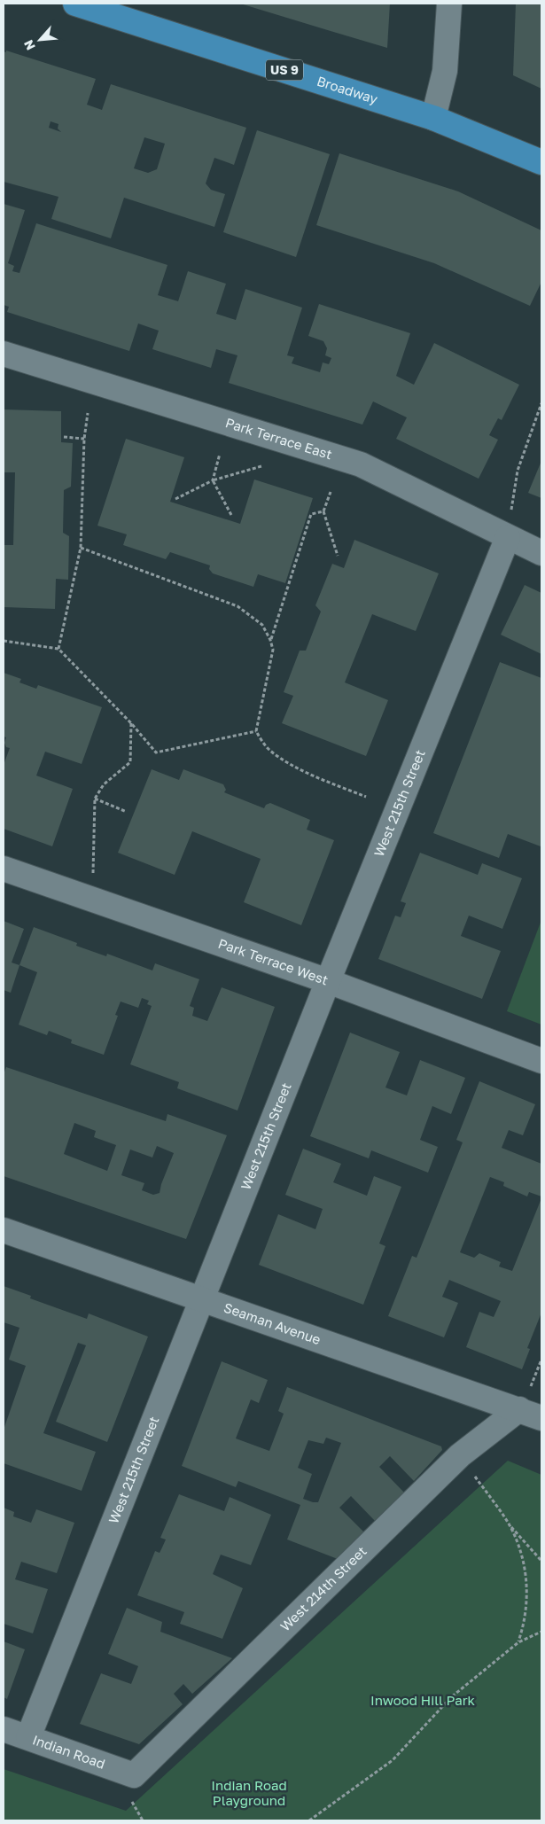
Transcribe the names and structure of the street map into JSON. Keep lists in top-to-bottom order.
{
  "streets": {
    "main road": ["US 9", "Broadway"],
    "street": [
      "Park Terrace East",
      "West 215th Street",
      "Park Terrace West",
      "Seaman Avenue",
      "West 214th Street",
      "Indian Road"
    ]
  },
  "crossings": [
    ["Park Terrace East", "West 215th Street"],
    ["West 215th Street", "Park Terrace West"],
    ["West 215th Street", "Seaman Avenue"],
    ["West 215th Street", "Indian Road"],
    ["Seaman Avenue", "West 214th Street"],
    ["West 214th Street", "Indian Road"]
  ],
  "parks": ["Inwood Hill Park", "Indian Road Playground"],
  "north": "bottom left"
}
